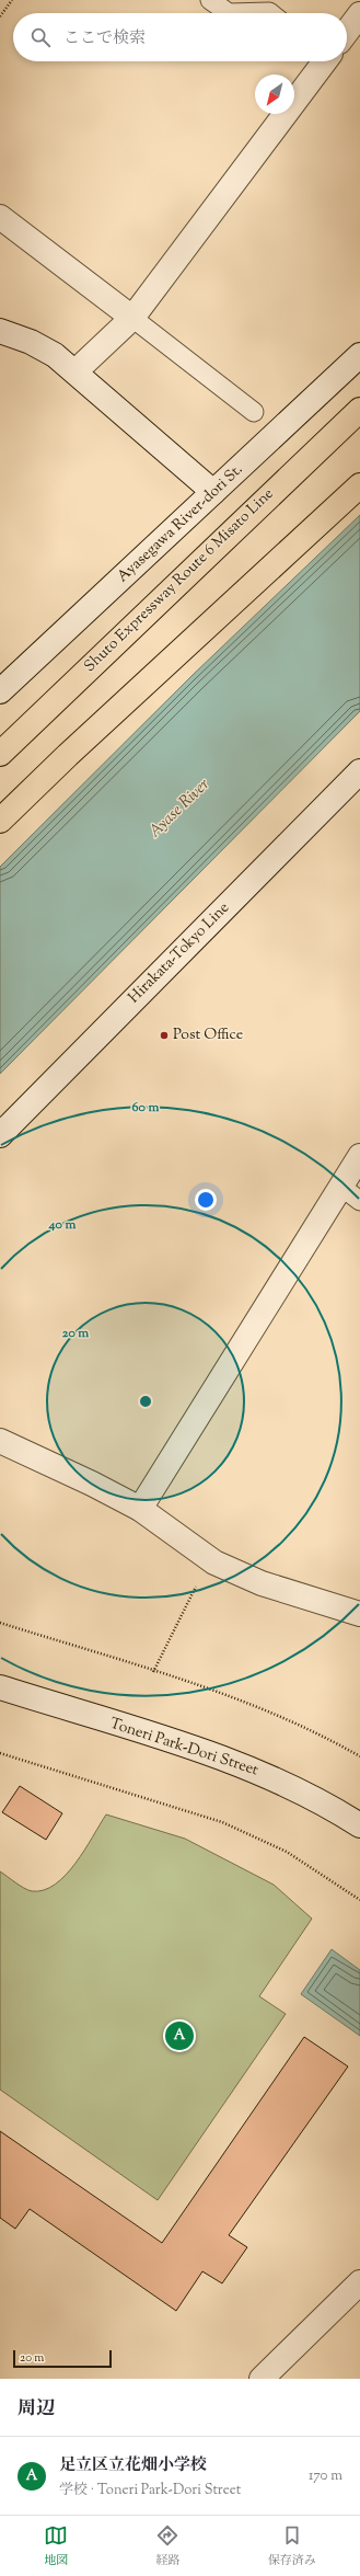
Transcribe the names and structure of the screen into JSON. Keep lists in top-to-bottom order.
{
  "streets": {
    "highway": ["Shuto Expressway Route 6 Misato Line"],
    "street": ["Ayasegawa River-dori St.", "Hirakata-Tokyo Line", "Toneri Park-Dori Street"]
  },
  "water": ["Ayase River"],
  "places": ["Post Office"],
  "scale_bar": "20 m",
  "north": "bottom left",
  "page": {
    "search": "ここで検索",
    "pins": "A",
    "scale": "20 m",
    "heading": "周辺",
    "list": [
      {
        "mark": "A",
        "name": "足立区立花畑小学校",
        "note": "学校 · Toneri Park-Dori Street",
        "value": "170 m"
      }
    ],
    "nav": ["地図", "経路", "保存済み"]
  },
  "rings": ["60 m", "40 m", "20 m"]
}
